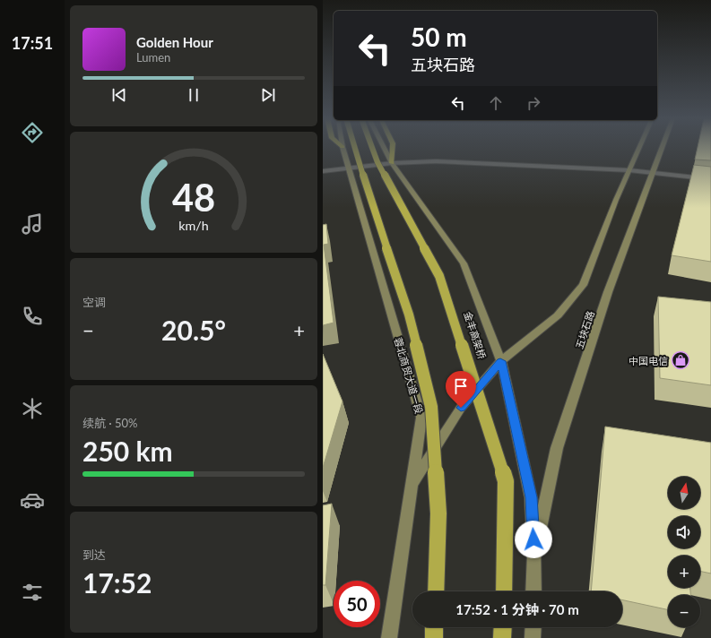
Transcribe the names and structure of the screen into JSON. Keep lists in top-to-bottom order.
{
  "streets": {
    "highway": ["金丰高架桥"],
    "main road": ["五块石路", "蓉北商贸大道一段"]
  },
  "places": {
    "shop": ["中国电信"]
  },
  "north": "top",
  "page": {
    "tabs": "17:51",
    "turn": ["50 m", "五块石路"],
    "song": ["Golden Hour", "Lumen"],
    "tile": [
      "空调",
      ["续航 · 50%", "250 km"],
      ["到达", "17:52"]
    ],
    "heat": ["−", "20.5°", "+"],
    "map_buttons": ["+", "−"],
    "limit": "50",
    "trip": "17:52 · 1 分钟 · 70 m",
    "gauge": ["48", "km/h"]
  }
}
